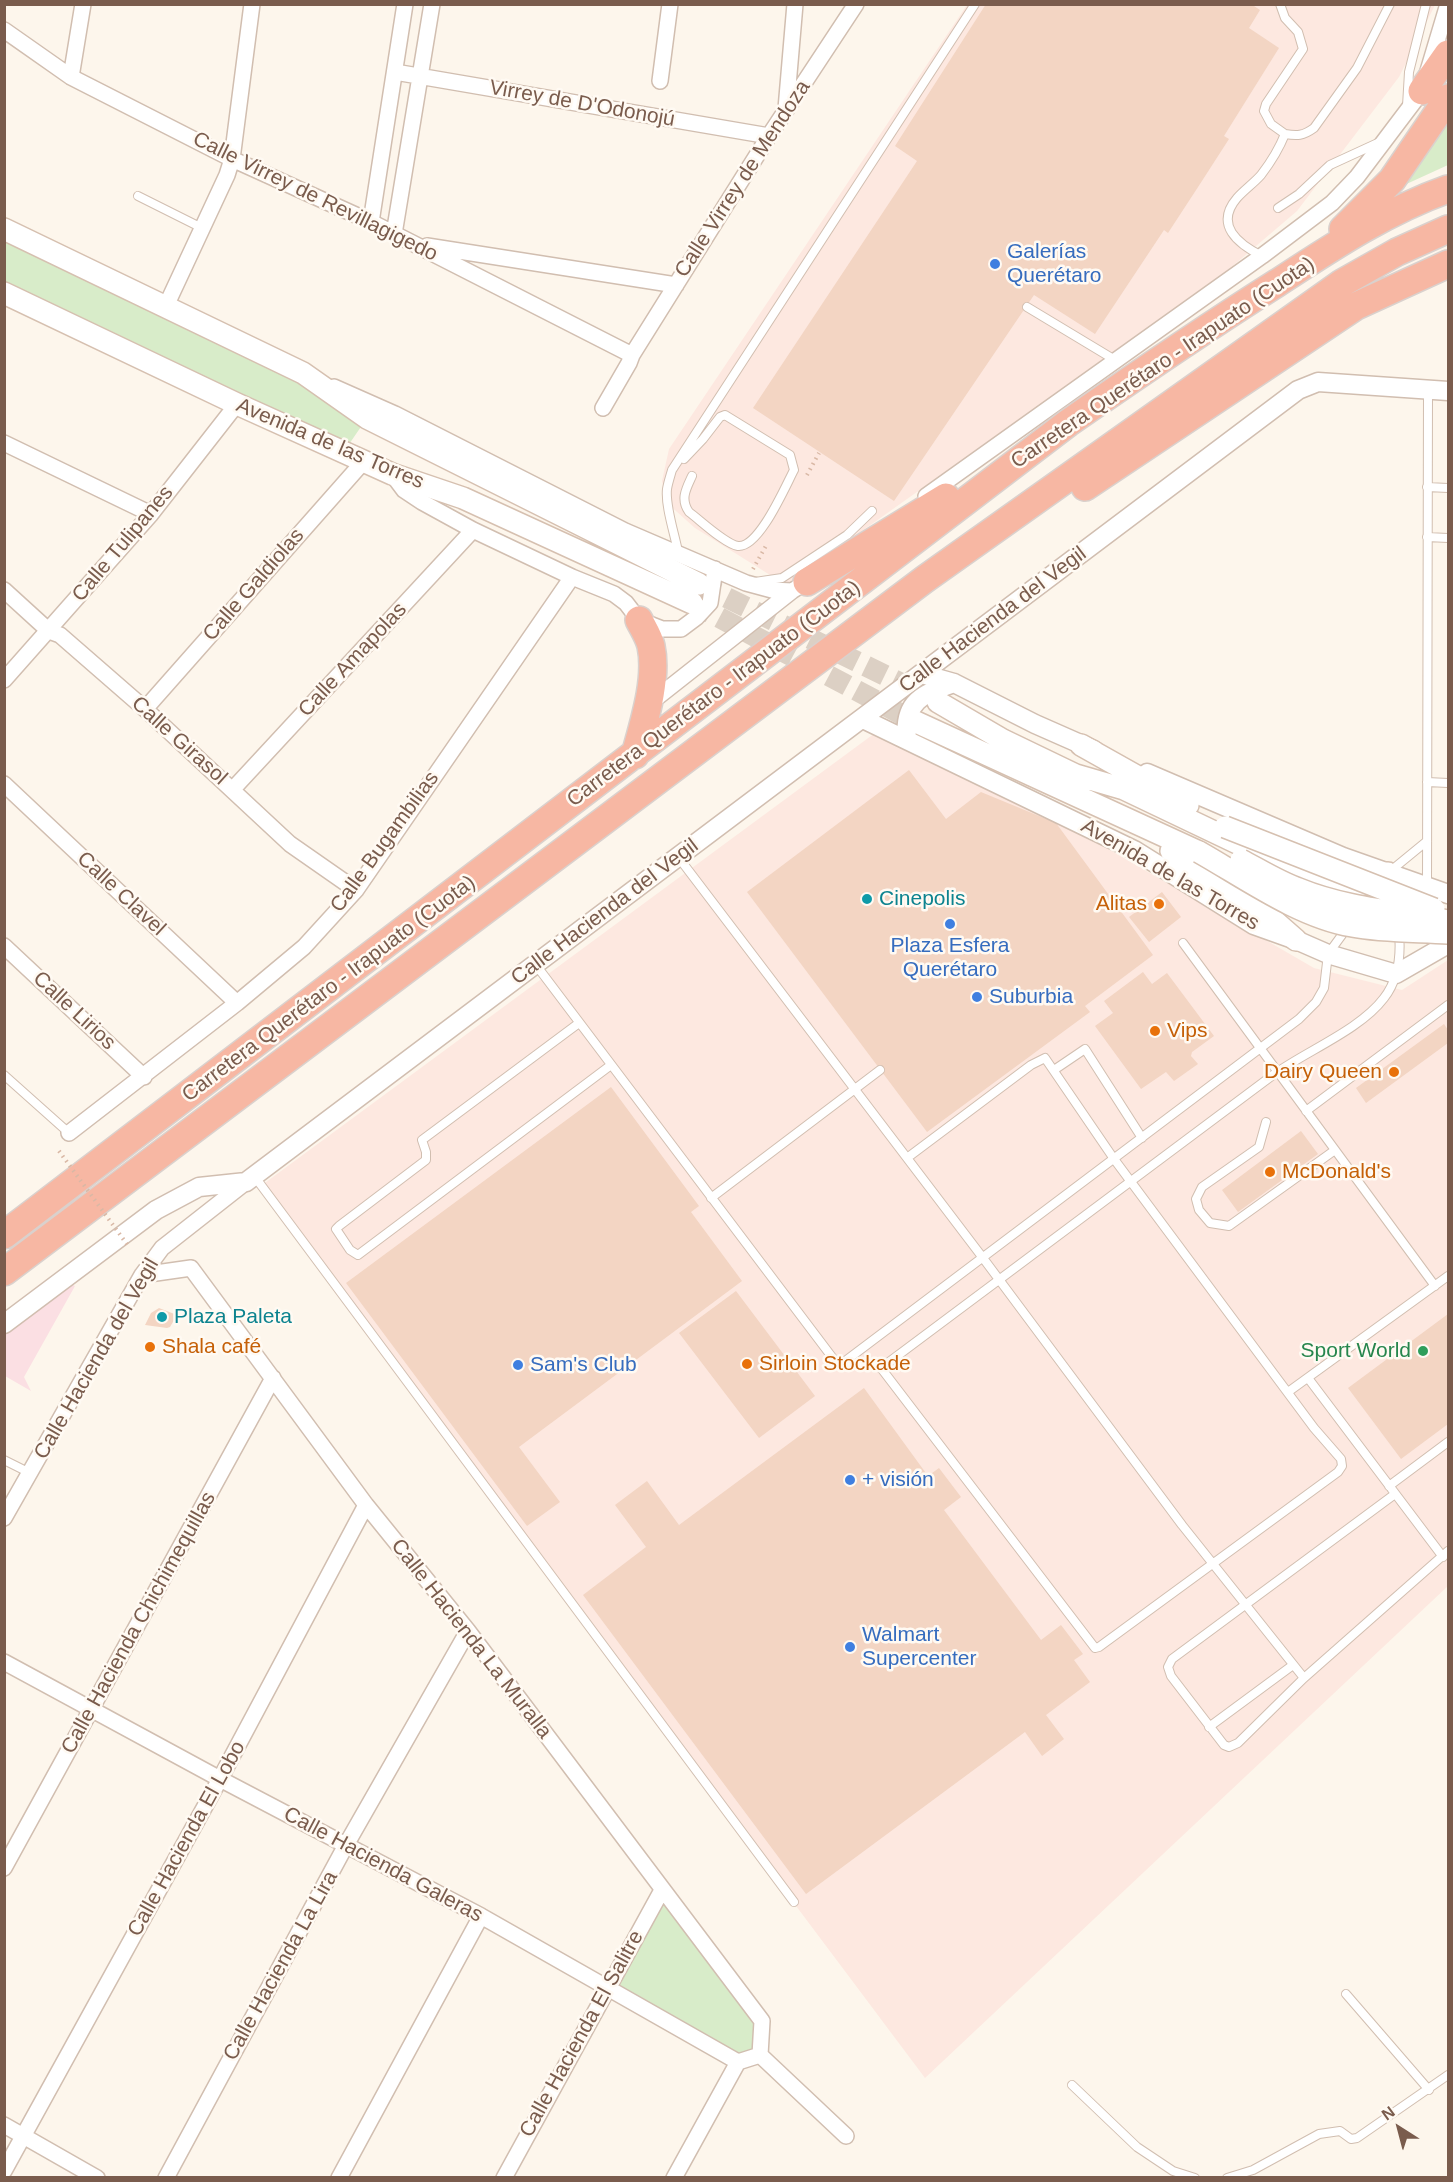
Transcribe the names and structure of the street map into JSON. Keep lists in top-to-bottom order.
{
  "streets": {
    "highway": ["Carretera Querétaro - Irapuato (Cuota)"],
    "main road": ["Avenida de las Torres"],
    "street": [
      "Virrey de D'Odonojú",
      "Calle Virrey de Mendoza",
      "Calle Virrey de Revillagigedo",
      "Calle Tulipanes",
      "Calle Galdiolas",
      "Calle Hacienda del Vegil",
      "Calle Amapolas",
      "Calle Girasol",
      "Calle Bugambilias",
      "Calle Clavel",
      "Calle Lirios",
      "Calle Hacienda Chichimequillas",
      "Calle Hacienda La Muralla",
      "Calle Hacienda El Lobo",
      "Calle Hacienda Galeras",
      "Calle Hacienda La Lira",
      "Calle Hacienda El Salitre"
    ]
  },
  "crossings": [
    ["Virrey de D'Odonojú", "Calle Virrey de Mendoza"],
    ["Calle Virrey de Mendoza", "Calle Virrey de Revillagigedo"],
    ["Avenida de las Torres", "Calle Tulipanes"],
    ["Avenida de las Torres", "Calle Galdiolas"],
    ["Avenida de las Torres", "Calle Hacienda del Vegil"],
    ["Calle Tulipanes", "Calle Girasol"],
    ["Calle Galdiolas", "Calle Girasol"],
    ["Calle Hacienda del Vegil", "Calle Hacienda La Muralla"],
    ["Calle Amapolas", "Calle Girasol"],
    ["Calle Girasol", "Calle Bugambilias"],
    ["Calle Bugambilias", "Calle Clavel"],
    ["Calle Bugambilias", "Calle Lirios"],
    ["Calle Hacienda Chichimequillas", "Calle Hacienda La Muralla"],
    ["Calle Hacienda Chichimequillas", "Calle Hacienda Galeras"],
    ["Calle Hacienda La Muralla", "Calle Hacienda El Lobo"],
    ["Calle Hacienda La Muralla", "Calle Hacienda La Lira"],
    ["Calle Hacienda La Muralla", "Calle Hacienda El Salitre"],
    ["Calle Hacienda El Lobo", "Calle Hacienda Galeras"],
    ["Calle Hacienda Galeras", "Calle Hacienda La Lira"],
    ["Calle Hacienda Galeras", "Calle Hacienda El Salitre"]
  ],
  "places": [
    "Galerías Querétaro",
    "Cinepolis",
    "Alitas",
    "Plaza Esfera Querétaro",
    "Suburbia",
    "Vips",
    "Dairy Queen",
    "McDonald's",
    "Plaza Paleta",
    "Shala café",
    "Sport World",
    "Sirloin Stockade",
    "Sam's Club",
    "+ visión",
    "Walmart Supercenter"
  ],
  "north": "top left"
}
